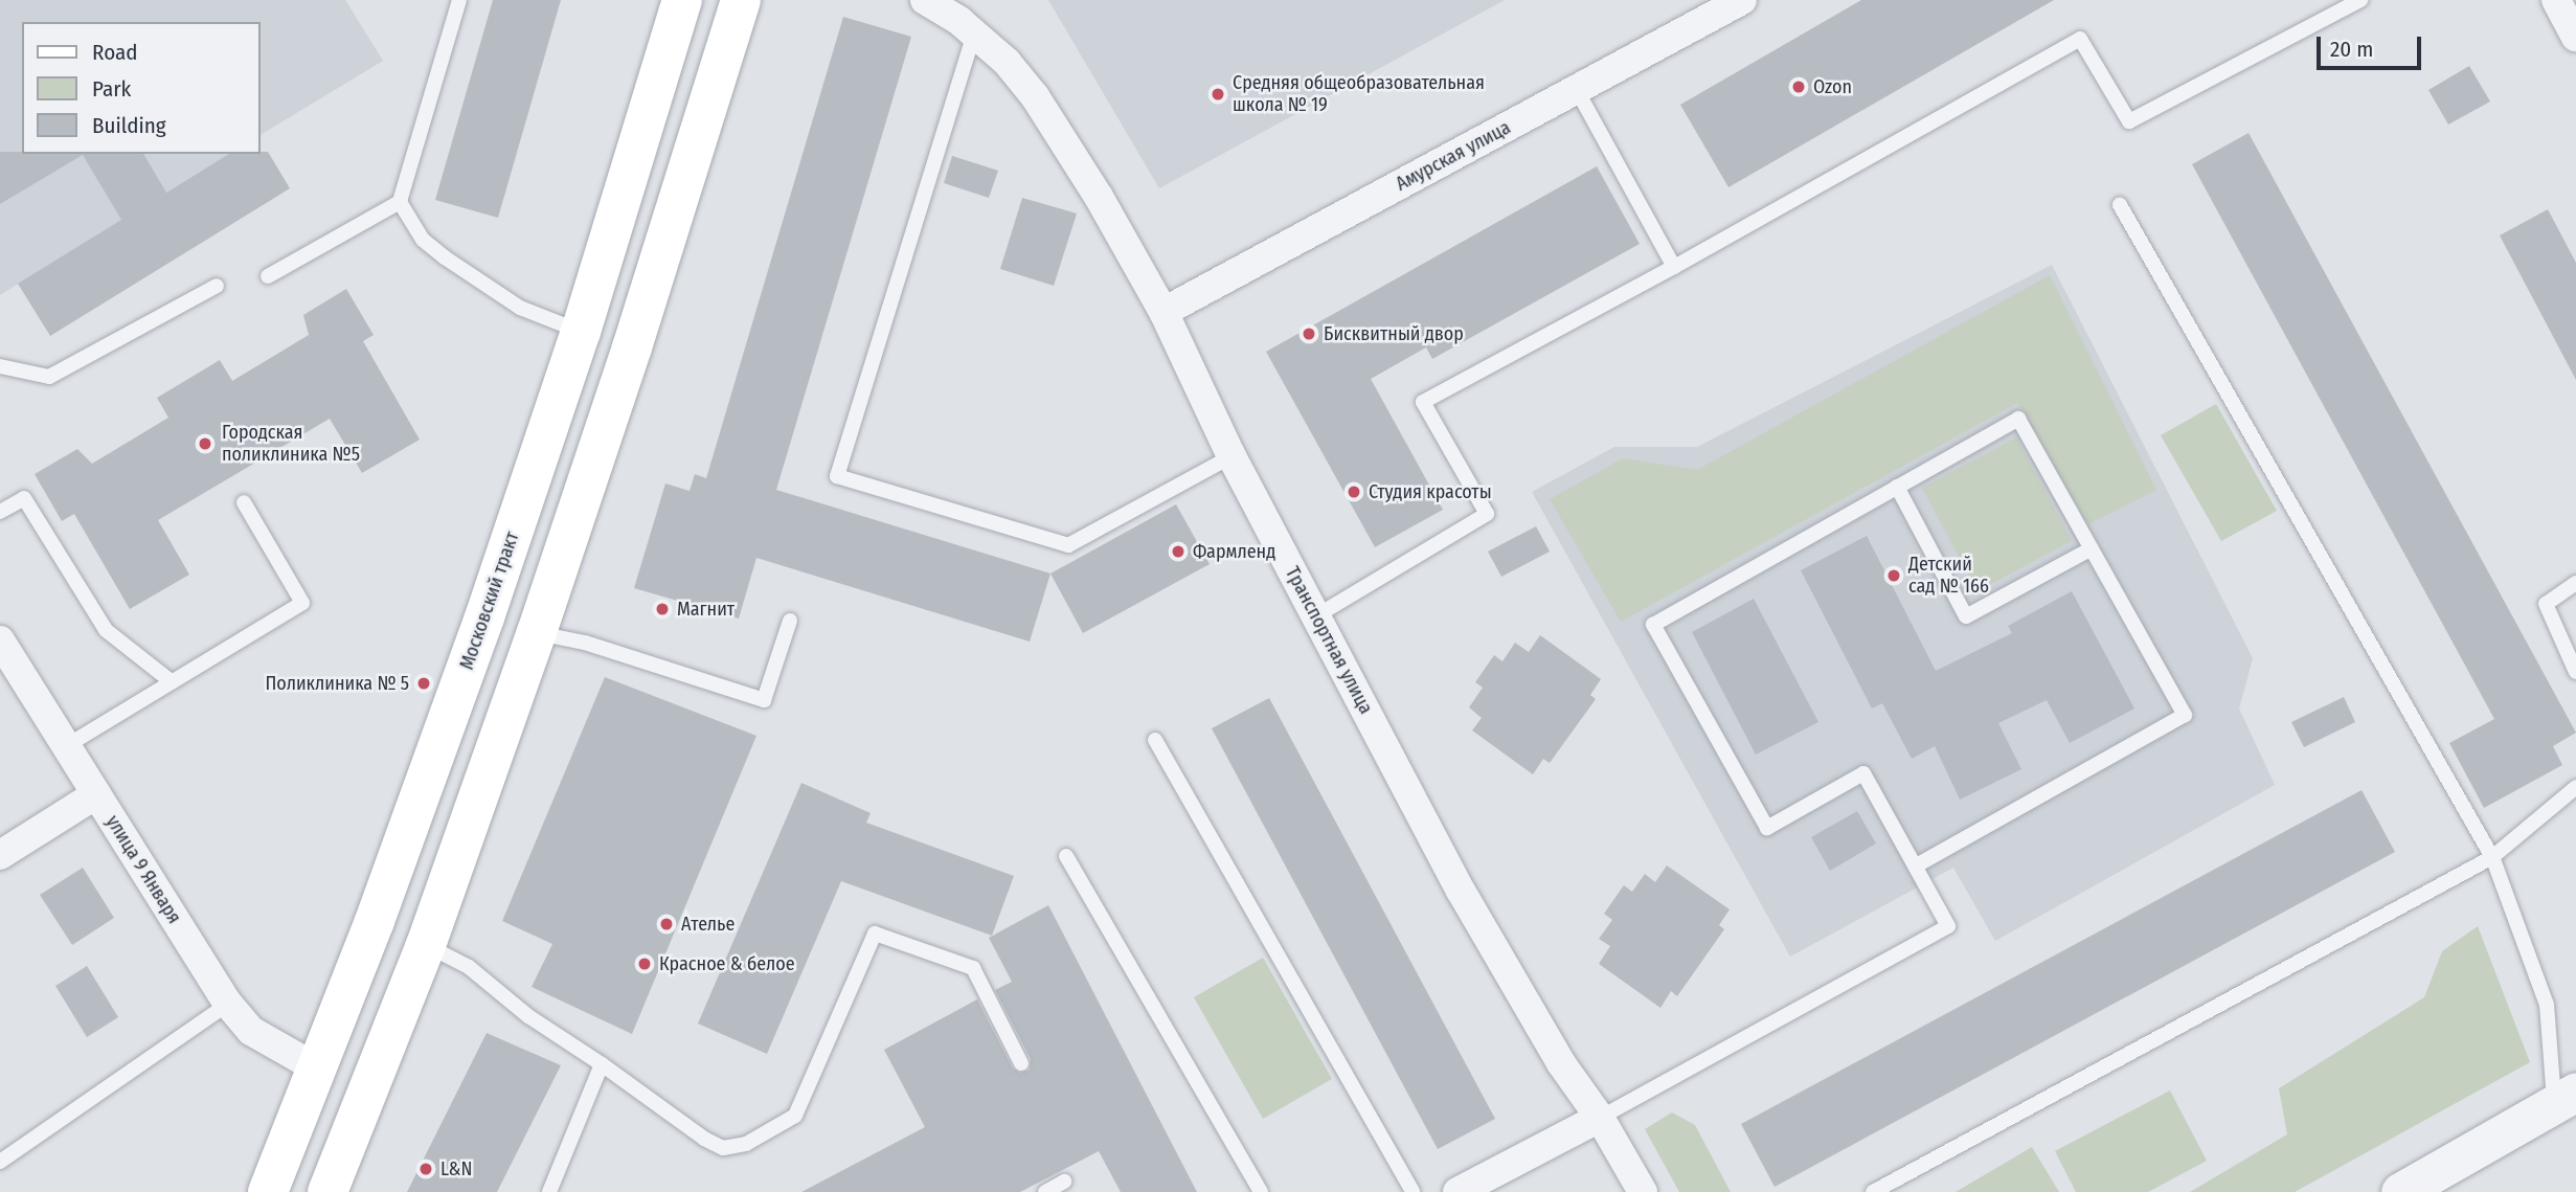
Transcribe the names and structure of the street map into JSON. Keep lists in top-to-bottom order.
{
  "streets": {
    "main road": ["Московский тракт"],
    "street": ["Амурская улица", "Транспортная улица", "улица 9 Января"]
  },
  "crossings": [
    ["Амурская улица", "Транспортная улица"],
    ["Московский тракт", "улица 9 Января"]
  ],
  "places": [
    "Ozon",
    "Средняя общеобразовательная школа № 19",
    "Бисквитный двор",
    "Городская поликлиника №5",
    "Студия красоты",
    "Фармленд",
    "Детский сад № 166",
    "Магнит",
    "Поликлиника № 5",
    "Ателье",
    "Красное & белое",
    "L&N"
  ],
  "legend": ["Road", "Park", "Building"],
  "scale_bar": "20 m"
}
